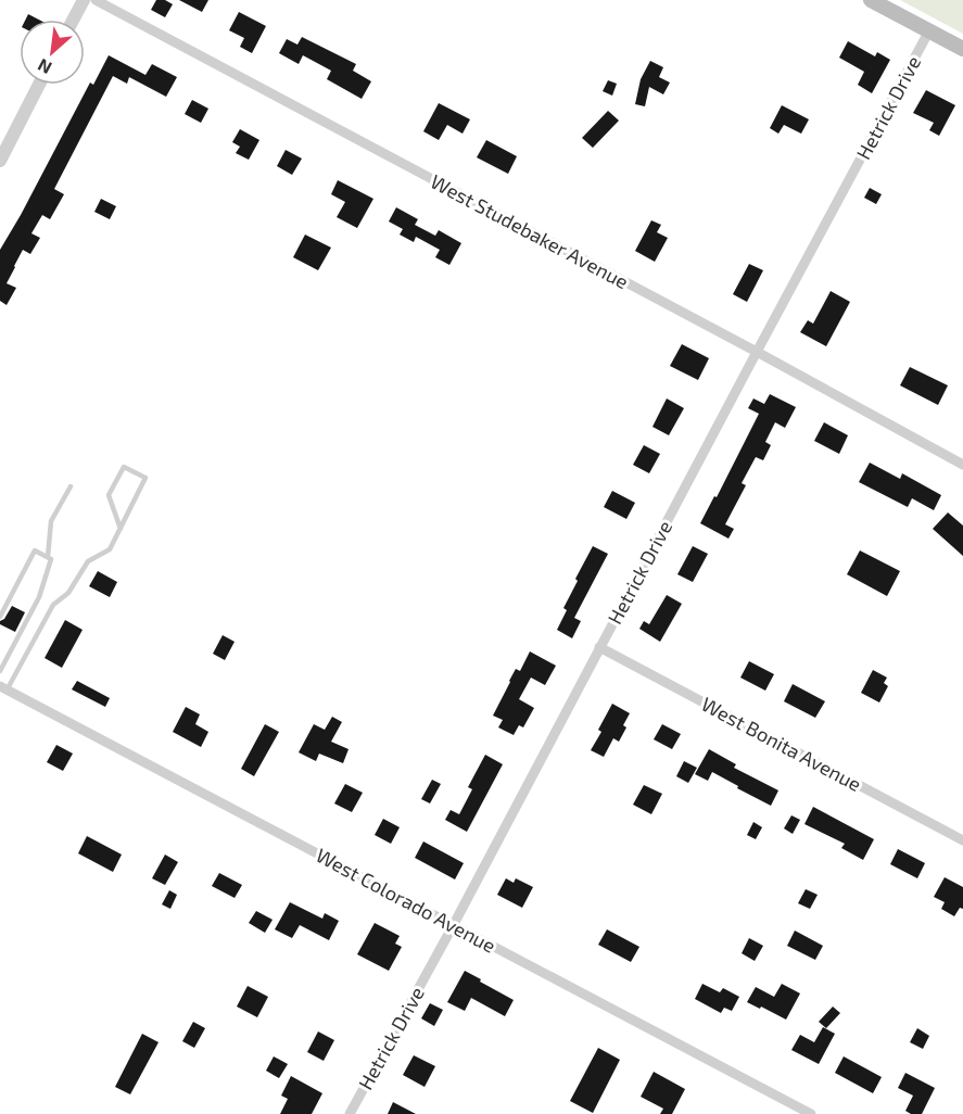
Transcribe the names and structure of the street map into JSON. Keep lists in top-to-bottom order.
{
  "streets": {
    "street": [
      "Hetrick Drive",
      "West Studebaker Avenue",
      "West Bonita Avenue",
      "West Colorado Avenue"
    ]
  },
  "crossings": [
    ["Hetrick Drive", "West Studebaker Avenue"],
    ["Hetrick Drive", "West Bonita Avenue"],
    ["Hetrick Drive", "West Colorado Avenue"]
  ],
  "north": "bottom left"
}
